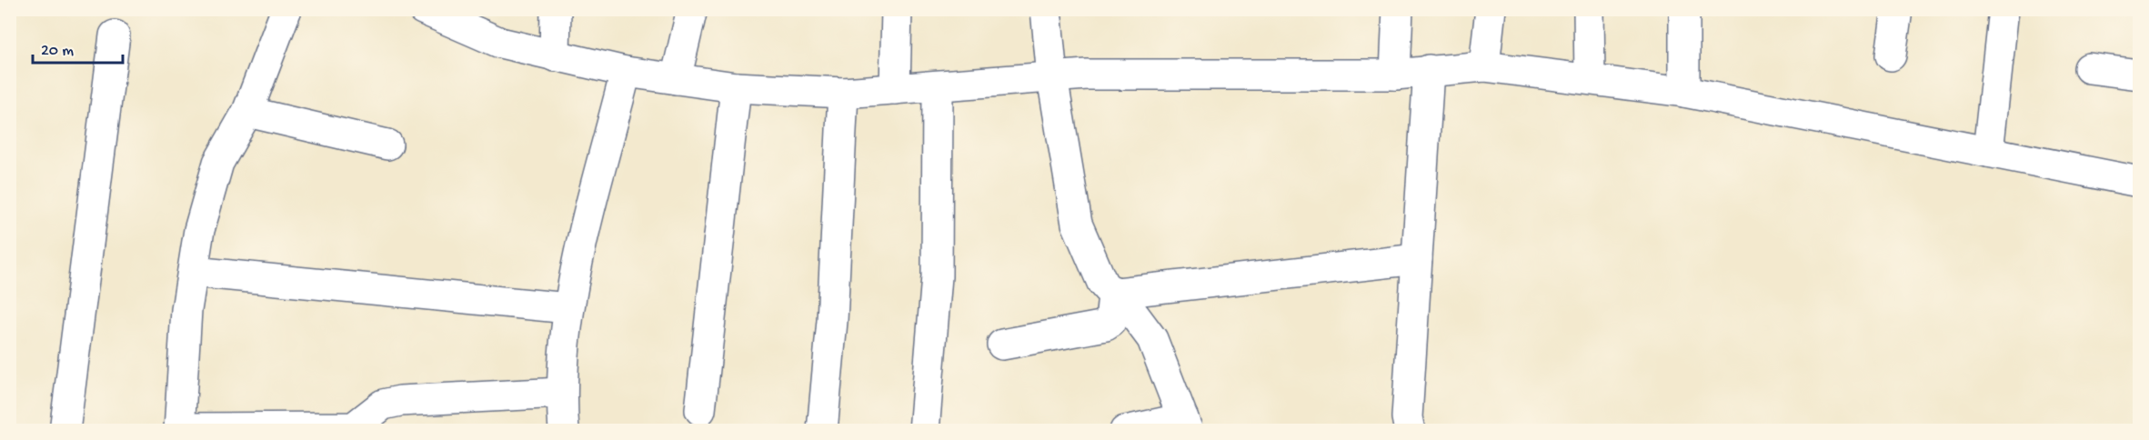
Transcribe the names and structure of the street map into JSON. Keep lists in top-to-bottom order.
{
  "scale_bar": "20 m"
}
